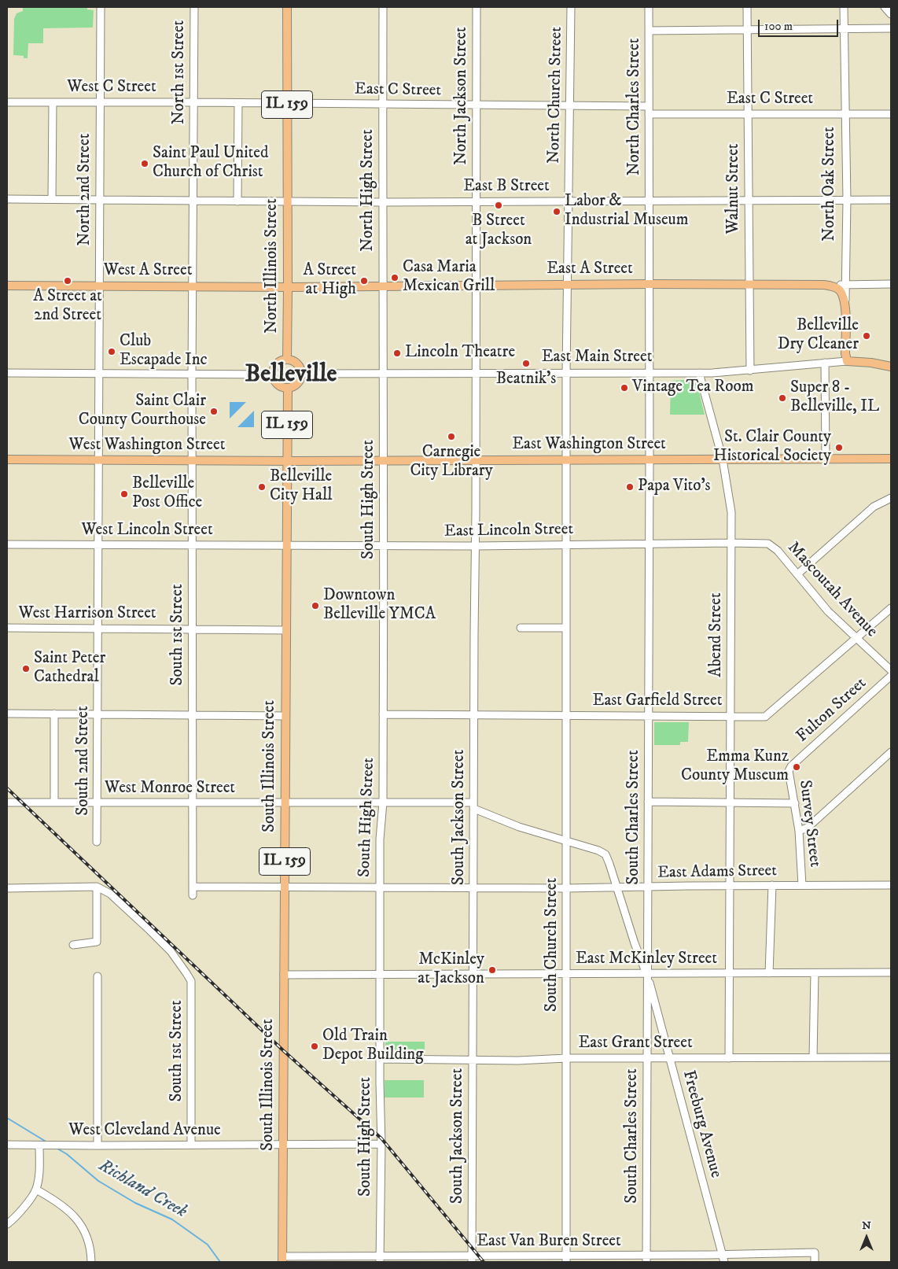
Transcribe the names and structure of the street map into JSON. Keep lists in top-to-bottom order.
{
  "streets": {
    "main road": [
      "IL 159",
      "North Oak Street",
      "North Illinois Street",
      "East A Street",
      "West A Street",
      "East Main Street",
      "East Washington Street",
      "West Washington Street",
      "South Illinois Street"
    ],
    "street": [
      "North 1st Street",
      "West C Street",
      "East C Street",
      "North Church Street",
      "North Jackson Street",
      "North Charles Street",
      "East B Street",
      "Walnut Street",
      "North 2nd Street",
      "North High Street",
      "South High Street",
      "West Lincoln Street",
      "East Lincoln Street",
      "Mascoutah Avenue",
      "West Harrison Street",
      "South 1st Street",
      "Abend Street",
      "East Garfield Street",
      "Fulton Street",
      "South 2nd Street",
      "West Monroe Street",
      "South Jackson Street",
      "South Charles Street",
      "Survey Street",
      "East Adams Street",
      "South Church Street",
      "East McKinley Street",
      "East Grant Street",
      "Freeburg Avenue",
      "West Cleveland Avenue",
      "East Van Buren Street"
    ]
  },
  "crossings": [
    ["North 1st Street", "West C Street"],
    ["North 1st Street", "East B Street"],
    ["North 1st Street", "West A Street"],
    ["North 1st Street", "South 1st Street"],
    ["West C Street", "East C Street"],
    ["West C Street", "North 2nd Street"],
    ["West C Street", "North Illinois Street"],
    ["East C Street", "North Church Street"],
    ["East C Street", "North Jackson Street"],
    ["East C Street", "North Charles Street"],
    ["East C Street", "North Oak Street"],
    ["East C Street", "Walnut Street"],
    ["East C Street", "North High Street"],
    ["East C Street", "North Illinois Street"],
    ["North Church Street", "East B Street"],
    ["North Church Street", "East A Street"],
    ["North Church Street", "East Main Street"],
    ["North Church Street", "South Church Street"],
    ["North Jackson Street", "East B Street"],
    ["North Jackson Street", "East A Street"],
    ["North Jackson Street", "East Main Street"],
    ["North Jackson Street", "South Jackson Street"],
    ["IL 159", "North Illinois Street"],
    ["IL 159", "East Main Street"],
    ["IL 159", "South Illinois Street"],
    ["North Charles Street", "East B Street"],
    ["North Charles Street", "East A Street"],
    ["North Charles Street", "East Main Street"],
    ["North Charles Street", "South Charles Street"],
    ["North Oak Street", "East B Street"],
    ["North Oak Street", "East A Street"],
    ["North Oak Street", "East Main Street"],
    ["East B Street", "Walnut Street"],
    ["East B Street", "North 2nd Street"],
    ["East B Street", "North High Street"],
    ["East B Street", "North Illinois Street"],
    ["Walnut Street", "East A Street"],
    ["Walnut Street", "East Main Street"],
    ["North 2nd Street", "West A Street"],
    ["North 2nd Street", "South 2nd Street"],
    ["North High Street", "East A Street"],
    ["North High Street", "East Main Street"],
    ["North High Street", "South High Street"],
    ["North Illinois Street", "East A Street"],
    ["North Illinois Street", "West A Street"],
    ["North Illinois Street", "East Main Street"],
    ["North Illinois Street", "South Illinois Street"],
    ["East A Street", "West A Street"],
    ["East Main Street", "South High Street"],
    ["East Main Street", "South Illinois Street"],
    ["East Main Street", "South Jackson Street"],
    ["East Main Street", "South Charles Street"],
    ["East Main Street", "South Church Street"],
    ["East Washington Street", "West Washington Street"],
    ["East Washington Street", "South High Street"],
    ["East Washington Street", "South Illinois Street"],
    ["East Washington Street", "South Jackson Street"],
    ["East Washington Street", "South Charles Street"],
    ["East Washington Street", "South Church Street"],
    ["West Washington Street", "South 1st Street"],
    ["West Washington Street", "South 2nd Street"],
    ["West Washington Street", "South Illinois Street"],
    ["South High Street", "East Lincoln Street"],
    ["South High Street", "East Garfield Street"],
    ["South High Street", "West Monroe Street"],
    ["South High Street", "East Adams Street"],
    ["South High Street", "East McKinley Street"],
    ["South High Street", "East Grant Street"],
    ["South High Street", "West Cleveland Avenue"],
    ["South High Street", "East Van Buren Street"],
    ["West Lincoln Street", "East Lincoln Street"],
    ["West Lincoln Street", "South 1st Street"],
    ["West Lincoln Street", "South 2nd Street"],
    ["West Lincoln Street", "South Illinois Street"],
    ["East Lincoln Street", "Mascoutah Avenue"],
    ["East Lincoln Street", "Abend Street"],
    ["East Lincoln Street", "South Illinois Street"],
    ["East Lincoln Street", "South Jackson Street"],
    ["East Lincoln Street", "South Charles Street"],
    ["East Lincoln Street", "South Church Street"],
    ["Mascoutah Avenue", "Abend Street"],
    ["Mascoutah Avenue", "East Garfield Street"],
    ["West Harrison Street", "South 1st Street"],
    ["West Harrison Street", "South 2nd Street"],
    ["West Harrison Street", "South Illinois Street"],
    ["South 1st Street", "West Monroe Street"],
    ["South 1st Street", "East Adams Street"],
    ["South 1st Street", "West Cleveland Avenue"],
    ["Abend Street", "East Garfield Street"],
    ["Abend Street", "East Adams Street"],
    ["Abend Street", "East McKinley Street"],
    ["Abend Street", "East Grant Street"],
    ["East Garfield Street", "South Jackson Street"],
    ["East Garfield Street", "South Charles Street"],
    ["East Garfield Street", "South Church Street"],
    ["Fulton Street", "Survey Street"],
    ["South 2nd Street", "West Monroe Street"],
    ["South Illinois Street", "West Monroe Street"],
    ["South Illinois Street", "East Adams Street"],
    ["South Illinois Street", "East McKinley Street"],
    ["South Illinois Street", "West Cleveland Avenue"],
    ["South Illinois Street", "East Van Buren Street"],
    ["West Monroe Street", "South Jackson Street"],
    ["South Jackson Street", "East Adams Street"],
    ["South Jackson Street", "East McKinley Street"],
    ["South Jackson Street", "East Grant Street"],
    ["South Jackson Street", "East Van Buren Street"],
    ["South Charles Street", "East Adams Street"],
    ["South Charles Street", "East McKinley Street"],
    ["South Charles Street", "East Grant Street"],
    ["South Charles Street", "Freeburg Avenue"],
    ["South Charles Street", "East Van Buren Street"],
    ["Survey Street", "East Adams Street"],
    ["East Adams Street", "South Church Street"],
    ["East Adams Street", "Freeburg Avenue"],
    ["South Church Street", "East McKinley Street"],
    ["South Church Street", "East Grant Street"],
    ["South Church Street", "Freeburg Avenue"],
    ["South Church Street", "East Van Buren Street"],
    ["East McKinley Street", "Freeburg Avenue"],
    ["East Grant Street", "Freeburg Avenue"],
    ["Freeburg Avenue", "East Van Buren Street"]
  ],
  "districts": ["Belleville"],
  "water": ["Richland Creek"],
  "places": [
    "Saint Paul United Church of Christ",
    "B Street at Jackson",
    "Labor & Industrial Museum",
    "Casa Maria Mexican Grill",
    "A Street at 2nd Street",
    "A Street at High",
    "Belleville Dry Cleaner",
    "Club Escapade Inc",
    "Lincoln Theatre",
    "Beatnik's",
    "Vintage Tea Room",
    "Super 8 - Belleville, IL",
    "Saint Clair County Courthouse",
    "Carnegie City Library",
    "St. Clair County Historical Society",
    "Belleville City Hall",
    "Papa Vito's",
    "Belleville Post Office",
    "Downtown Belleville YMCA",
    "Saint Peter Cathedral",
    "Emma Kunz County Museum",
    "McKinley at Jackson",
    "Old Train Depot Building"
  ],
  "scale_bar": "100 m",
  "north": "top"
}
